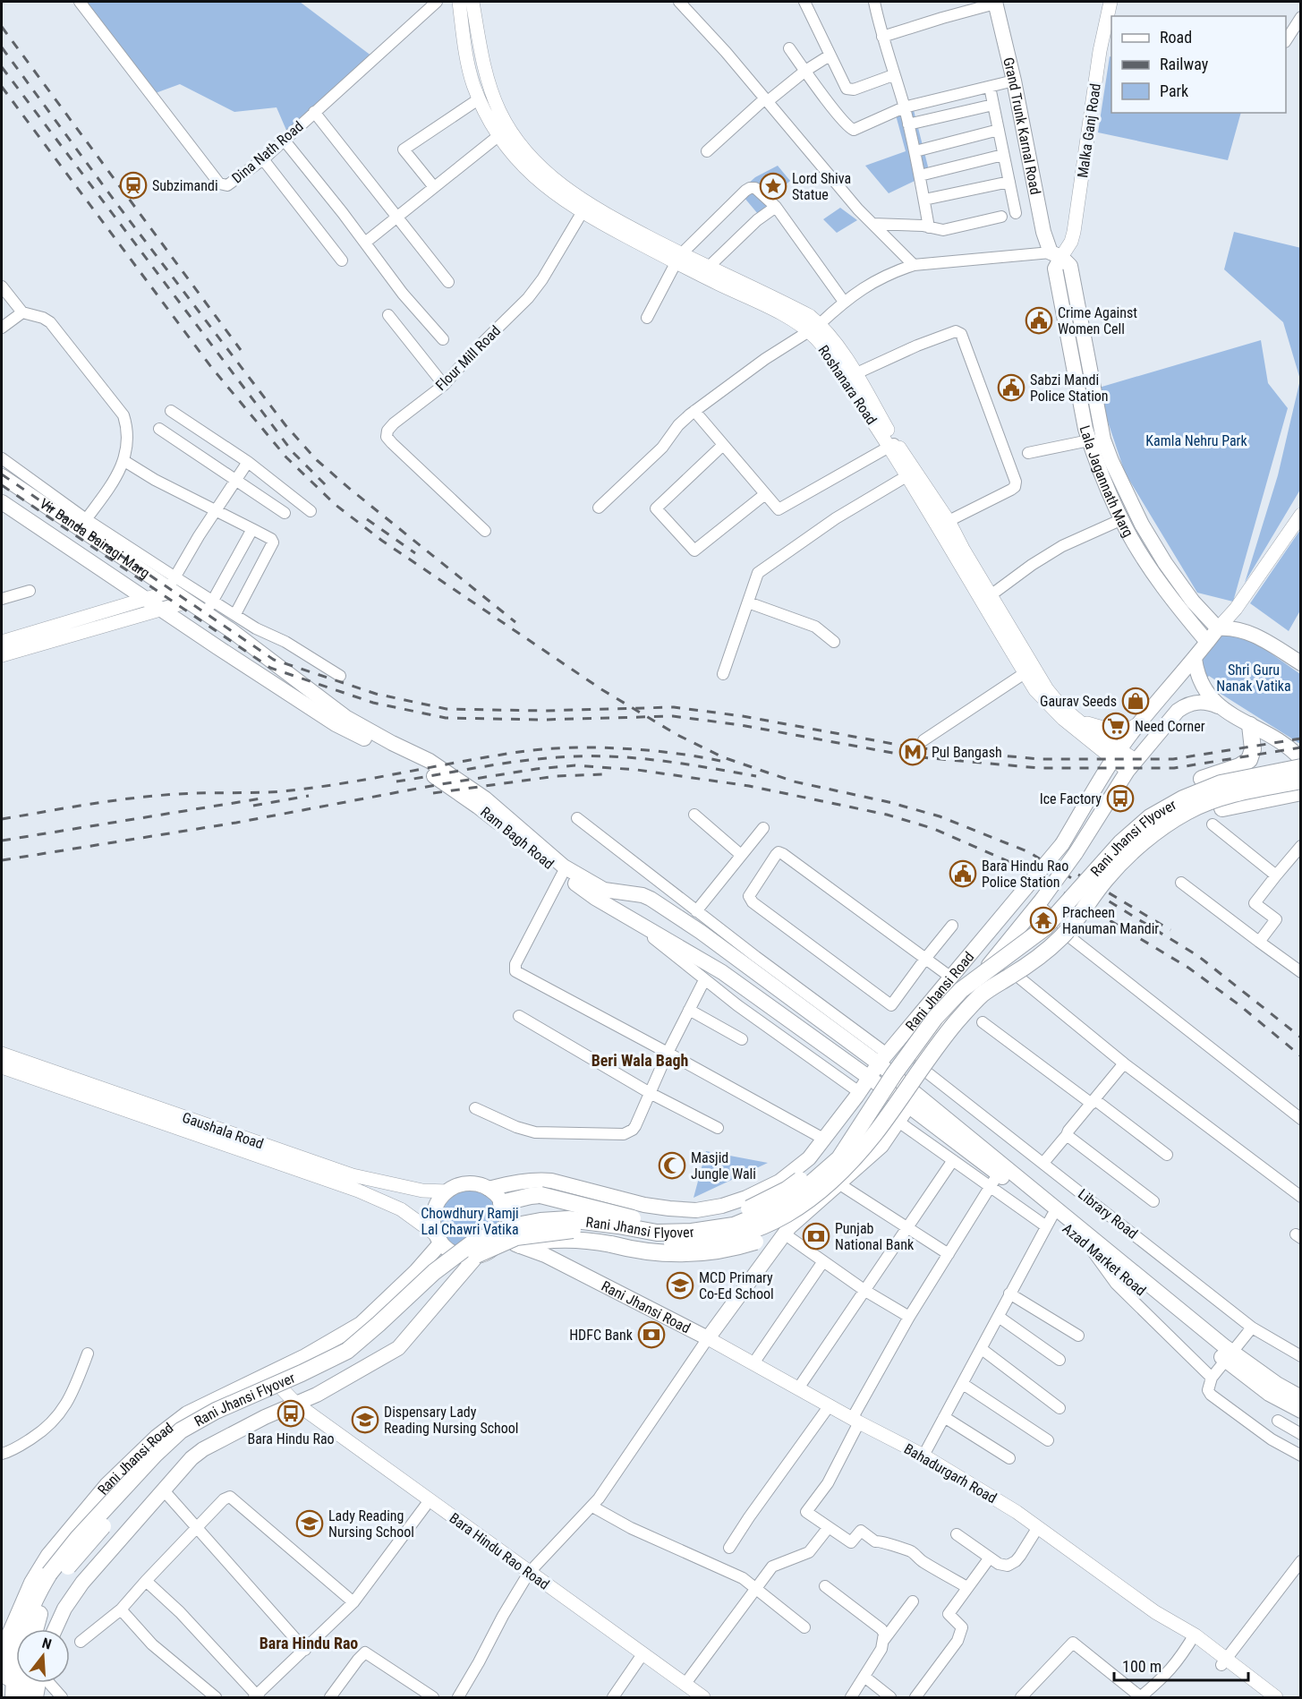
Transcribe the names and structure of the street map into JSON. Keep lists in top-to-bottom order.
{
  "streets": {
    "main road": [
      "Grand Trunk Karnal Road",
      "Lala Jagannath Marg",
      "Vir Banda Bairagi Marg",
      "Ram Bagh Road",
      "Rani Jhansi Flyover",
      "Rani Jhansi Road",
      "Azad Market Road"
    ],
    "street": [
      "Malka Ganj Road",
      "Dina Nath Road",
      "Flour Mill Road",
      "Roshanara Road",
      "Gaushala Road",
      "Library Road",
      "Bahadurgarh Road",
      "Bara Hindu Rao Road"
    ]
  },
  "crossings": [
    ["Grand Trunk Karnal Road", "Malka Ganj Road"],
    ["Grand Trunk Karnal Road", "Lala Jagannath Marg"],
    ["Malka Ganj Road", "Lala Jagannath Marg"],
    ["Flour Mill Road", "Roshanara Road"],
    ["Roshanara Road", "Rani Jhansi Road"],
    ["Lala Jagannath Marg", "Rani Jhansi Road"],
    ["Vir Banda Bairagi Marg", "Ram Bagh Road"],
    ["Ram Bagh Road", "Rani Jhansi Road"],
    ["Ram Bagh Road", "Azad Market Road"],
    ["Rani Jhansi Road", "Gaushala Road"],
    ["Rani Jhansi Road", "Library Road"],
    ["Rani Jhansi Road", "Azad Market Road"],
    ["Rani Jhansi Road", "Bahadurgarh Road"],
    ["Rani Jhansi Road", "Bara Hindu Rao Road"]
  ],
  "districts": ["Beri Wala Bagh", "Bara Hindu Rao"],
  "parks": ["Kamla Nehru Park", "Shri Guru Nanak Vatika", "Chowdhury Ramji Lal Chawri Vatika"],
  "places": {
    "station": ["Subzimandi"],
    "place": ["Lord Shiva Statue"],
    "public building": ["Crime Against Women Cell", "Sabzi Mandi Police Station", "Bara Hindu Rao Police Station"],
    "shop": ["Gaurav Seeds"],
    "supermarket": ["Need Corner"],
    "metro station": ["Pul Bangash"],
    "bus stop": ["Ice Factory", "Bara Hindu Rao"],
    "temple": ["Pracheen Hanuman Mandir"],
    "mosque": ["Masjid Jungle Wali"],
    "bank": ["Punjab National Bank", "HDFC Bank"],
    "school or university": ["MCD Primary Co-Ed School", "Dispensary Lady Reading Nursing School", "Lady Reading Nursing School"]
  },
  "legend": ["Road", "Railway", "Park"],
  "scale_bar": "100 m",
  "north": "top"
}
